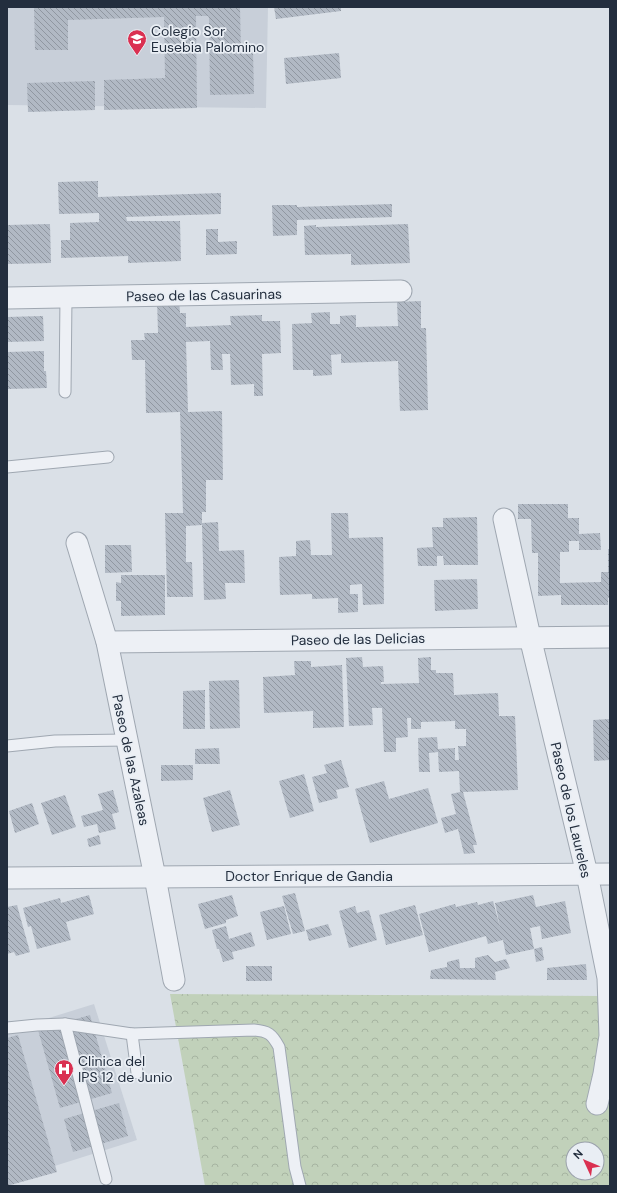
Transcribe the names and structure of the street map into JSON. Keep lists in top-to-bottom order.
{
  "streets": {
    "street": [
      "Paseo de las Casuarinas",
      "Paseo de las Delicias",
      "Paseo de las Azaleas",
      "Paseo de los Laureles",
      "Doctor Enrique de Gandia"
    ]
  },
  "crossings": [
    ["Paseo de las Delicias", "Paseo de las Azaleas"],
    ["Paseo de las Delicias", "Paseo de los Laureles"],
    ["Paseo de las Azaleas", "Doctor Enrique de Gandia"],
    ["Paseo de los Laureles", "Doctor Enrique de Gandia"]
  ],
  "places": {
    "school or university": ["Colegio Sor Eusebia Palomino"],
    "hospital": ["Clinica del IPS 12 de Junio"]
  },
  "north": "top left"
}
